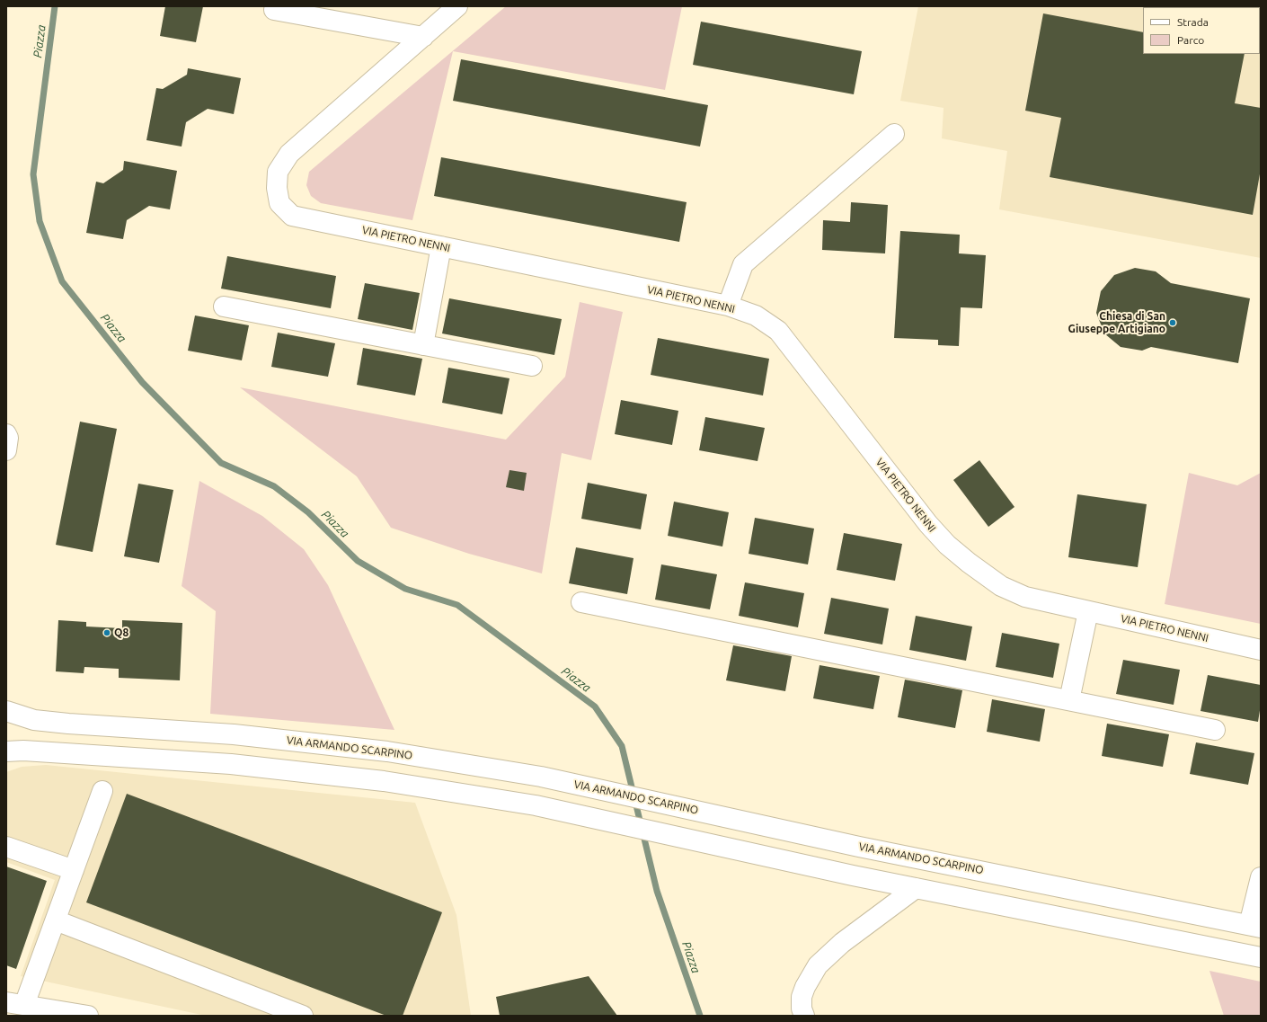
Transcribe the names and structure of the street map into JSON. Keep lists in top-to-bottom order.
{
  "streets": {
    "street": ["VIA PIETRO NENNI", "VIA ARMANDO SCARPINO"]
  },
  "water": ["Piazza"],
  "places": ["Chiesa di San Giuseppe Artigiano", "Q8"],
  "legend": ["Strada", "Parco"]
}
